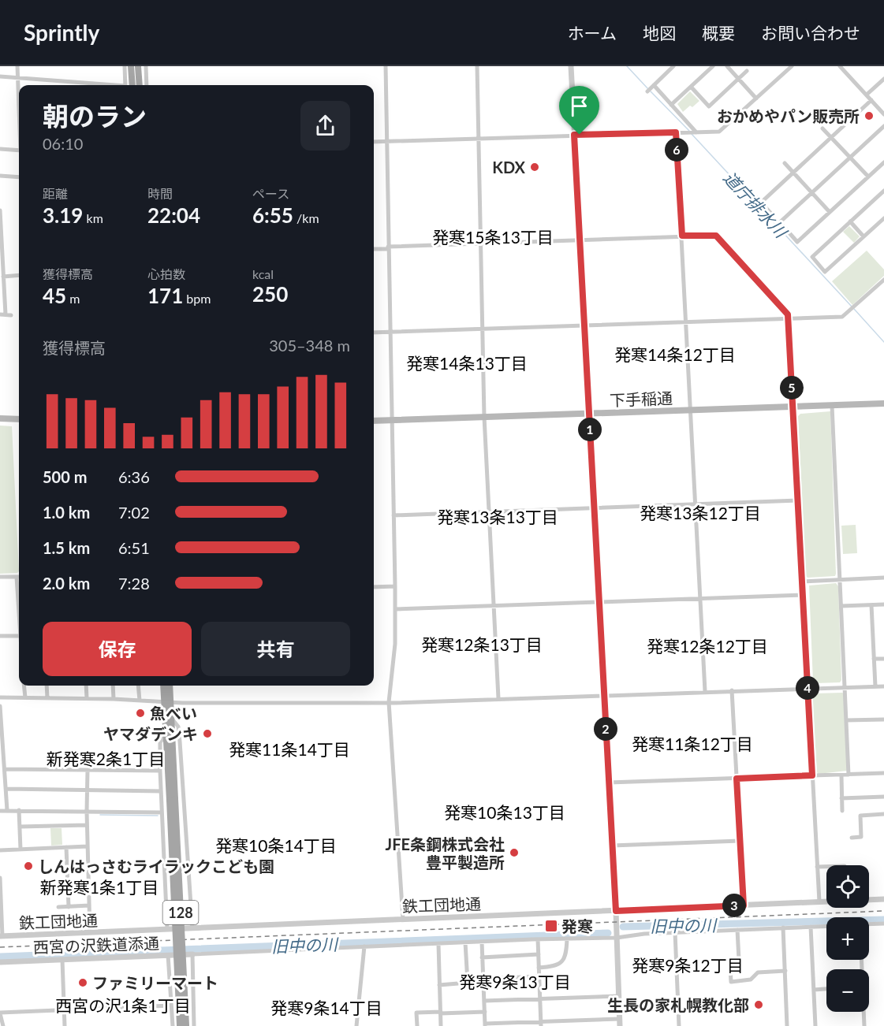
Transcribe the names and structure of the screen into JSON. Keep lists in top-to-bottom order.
{
  "streets": {
    "main road": ["下手稲通", "128"],
    "street": ["鉄工団地通", "西宮の沢鉄道添通"]
  },
  "districts": [
    "発寒15条13丁目",
    "発寒14条12丁目",
    "発寒14条13丁目",
    "発寒13条12丁目",
    "発寒13条13丁目",
    "発寒12条13丁目",
    "発寒12条12丁目",
    "発寒11条12丁目",
    "発寒11条14丁目",
    "新発寒2条1丁目",
    "発寒10条13丁目",
    "発寒10条14丁目",
    "新発寒1条1丁目",
    "発寒9条12丁目",
    "発寒9条13丁目",
    "西宮の沢1条1丁目",
    "発寒9条14丁目"
  ],
  "water": ["道庁排水川", "旧中の川"],
  "places": {
    "other": [
      "おかめやパン販売所",
      "KDX",
      "魚べい",
      "ヤマダデンキ",
      "JFE条鋼株式会社 豊平製造所",
      "しんはっさむライラックこども園",
      "ファミリーマート",
      "生長の家札幌教化部"
    ],
    "transit": ["発寒"]
  },
  "page": {
    "header": "Sprintly",
    "nav": [
      "ホーム",
      "地図",
      "概要",
      "お問い合わせ"
    ],
    "heading": ["朝のラン", "06:10"],
    "pins": [
      "6",
      "5",
      "1",
      "4",
      "2",
      "3"
    ],
    "stats": [
      ["距離", "3.19 km"],
      ["時間", "22:04"],
      ["ペース", "6:55 /km"],
      ["獲得標高", "45 m"],
      ["心拍数", "171 bpm"],
      ["kcal", "250"]
    ],
    "chart": ["獲得標高", "305–348 m"],
    "list": [
      {
        "name": "500 m",
        "note": "6:36"
      },
      {
        "name": "1.0 km",
        "note": "7:02"
      },
      {
        "name": "1.5 km",
        "note": "6:51"
      },
      {
        "name": "2.0 km",
        "note": "7:28"
      }
    ],
    "buttons": ["保存", "共有"],
    "map_buttons": ["+", "−"]
  }
}
